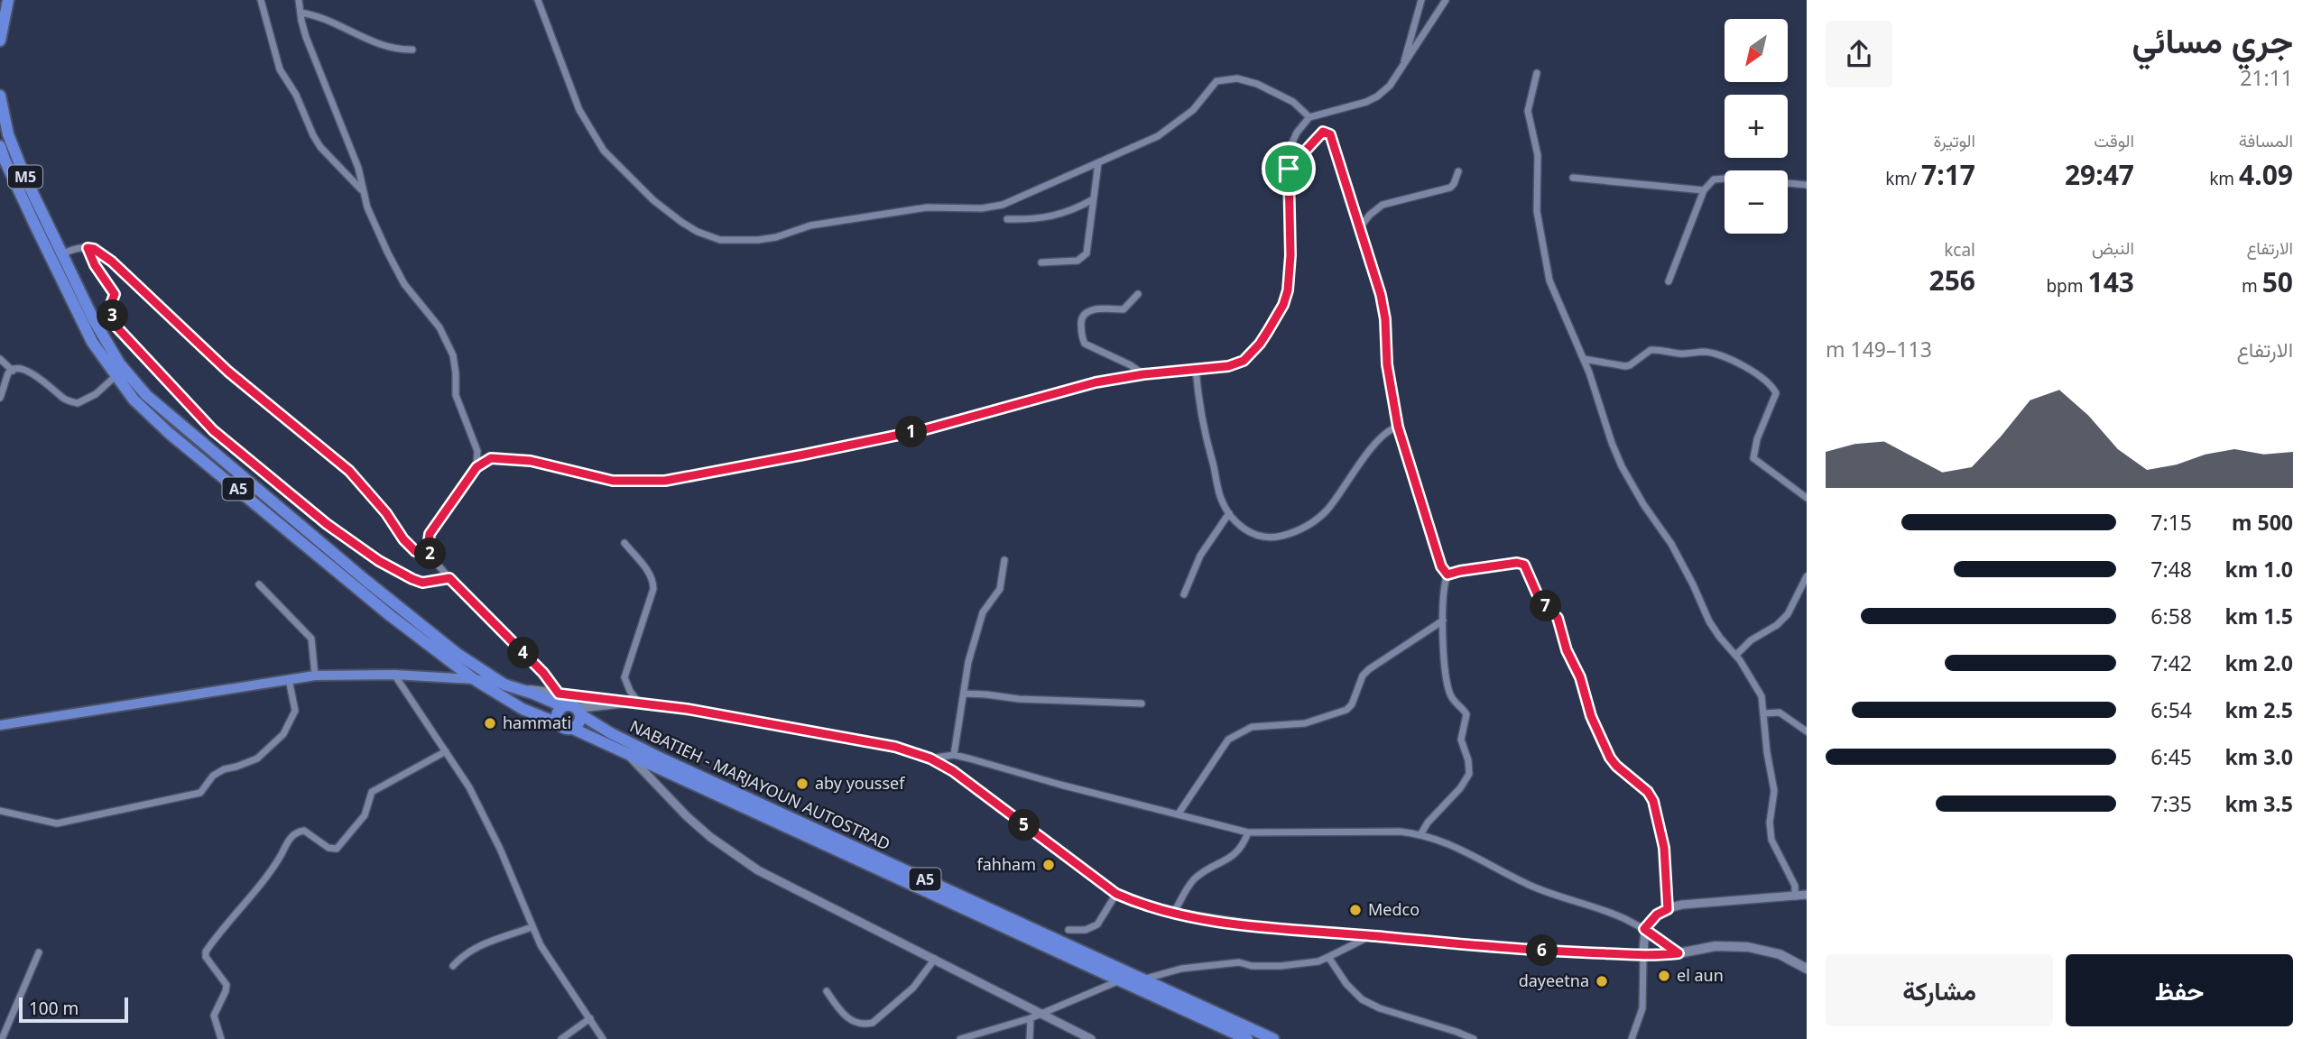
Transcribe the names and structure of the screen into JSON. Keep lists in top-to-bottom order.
{
  "streets": {
    "highway": ["M5", "A5", "NABATIEH - MARJAYOUN AUTOSTRAD"]
  },
  "crossings": [
    ["A5", "NABATIEH - MARJAYOUN AUTOSTRAD"]
  ],
  "places": [
    "hammati",
    "aby youssef",
    "fahham",
    "Medco",
    "el aun",
    "dayeetna"
  ],
  "scale_bar": "100 m",
  "north": "bottom left",
  "page": {
    "heading": ["جري مسائي", "21:11"],
    "map_buttons": ["+", "−"],
    "stats": [
      ["المسافة", "4.09 km"],
      ["الوقت", "29:47"],
      ["الوتيرة", "7:17 /km"],
      ["الارتفاع", "50 m"],
      ["النبض", "143 bpm"],
      ["kcal", "256"]
    ],
    "pins": [
      "3",
      "1",
      "2",
      "7",
      "4",
      "5",
      "6"
    ],
    "chart": ["الارتفاع", "113–149 m"],
    "list": [
      {
        "name": "500 m",
        "note": "7:15"
      },
      {
        "name": "1.0 km",
        "note": "7:48"
      },
      {
        "name": "1.5 km",
        "note": "6:58"
      },
      {
        "name": "2.0 km",
        "note": "7:42"
      },
      {
        "name": "2.5 km",
        "note": "6:54"
      },
      {
        "name": "3.0 km",
        "note": "6:45"
      },
      {
        "name": "3.5 km",
        "note": "7:35"
      }
    ],
    "buttons": ["حفظ", "مشاركة"],
    "scale": "100 m"
  }
}
